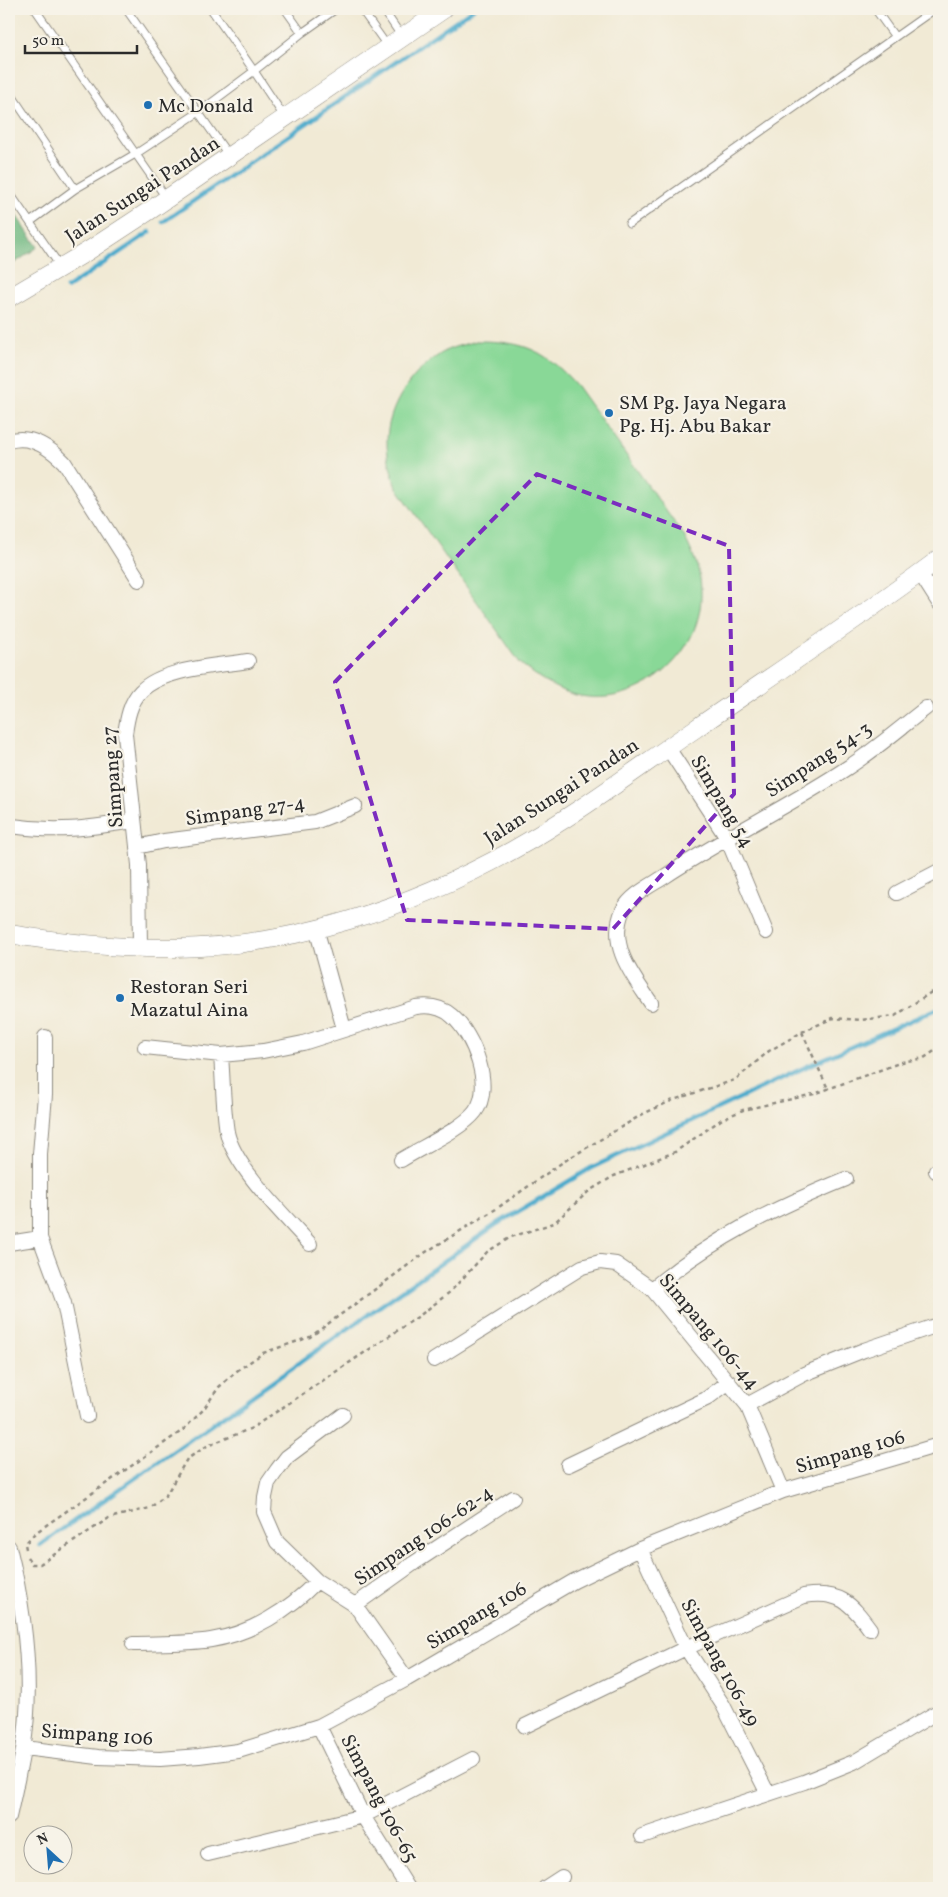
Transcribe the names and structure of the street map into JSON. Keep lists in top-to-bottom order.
{
  "streets": {
    "street": [
      "Jalan Sungai Pandan",
      "Simpang 54-3",
      "Simpang 27",
      "Simpang 54",
      "Simpang 27-4",
      "Simpang 106-44",
      "Simpang 106",
      "Simpang 106-62-4",
      "Simpang 106-49",
      "Simpang 106-65"
    ]
  },
  "crossings": [
    ["Jalan Sungai Pandan", "Simpang 27"],
    ["Jalan Sungai Pandan", "Simpang 54"],
    ["Simpang 54-3", "Simpang 54"],
    ["Simpang 27", "Simpang 27-4"],
    ["Simpang 106-44", "Simpang 106"],
    ["Simpang 106", "Simpang 106-49"],
    ["Simpang 106", "Simpang 106-65"]
  ],
  "places": ["Mc Donald", "SM Pg. Jaya Negara Pg. Hj. Abu Bakar", "Restoran Seri Mazatul Aina"],
  "scale_bar": "50 m",
  "north": "top left"
}
